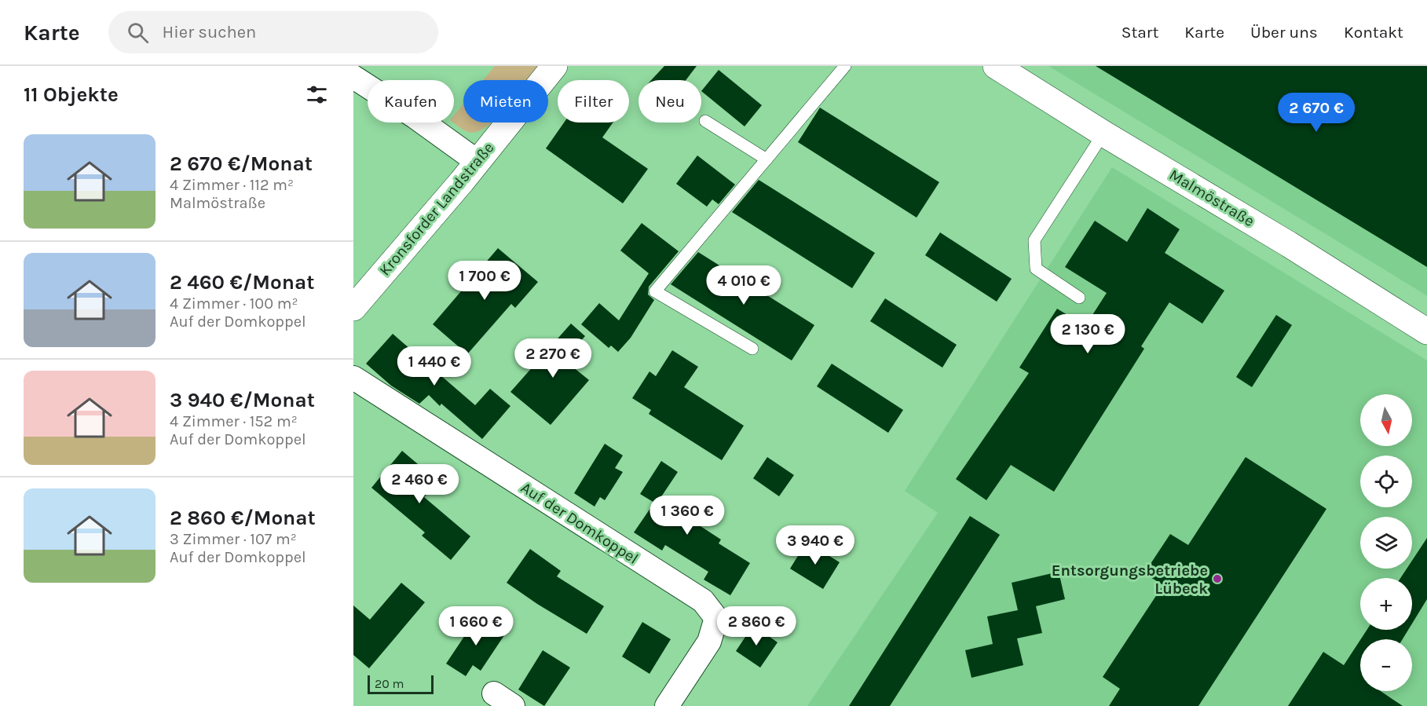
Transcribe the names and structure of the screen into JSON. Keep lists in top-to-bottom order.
{
  "streets": {
    "street": ["Malmöstraße", "Kronsforder Landstraße", "Auf der Domkoppel"]
  },
  "places": ["Entsorgungsbetriebe Lübeck"],
  "scale_bar": "20 m",
  "north": "bottom",
  "page": {
    "header": "Karte",
    "search": "Hier suchen",
    "nav": [
      "Start",
      "Karte",
      "Über uns",
      "Kontakt"
    ],
    "heading": "11 Objekte",
    "chip": [
      "Kaufen",
      "Mieten",
      "Filter",
      "Neu"
    ],
    "price": [
      "2 670 €",
      "1 700 €",
      "4 010 €",
      "2 130 €",
      "2 270 €",
      "1 440 €",
      "2 460 €",
      "1 360 €",
      "3 940 €",
      "1 660 €",
      "2 860 €"
    ],
    "list": [
      {
        "name": "2 670 €/Monat",
        "note": "4 Zimmer · 112 m² · Malmöstraße"
      },
      {
        "name": "2 460 €/Monat",
        "note": "4 Zimmer · 100 m² · Auf der Domkoppel"
      },
      {
        "name": "3 940 €/Monat",
        "note": "4 Zimmer · 152 m² · Auf der Domkoppel"
      },
      {
        "name": "2 860 €/Monat",
        "note": "3 Zimmer · 107 m² · Auf der Domkoppel"
      }
    ],
    "map_buttons": ["+", "−"],
    "scale": "20 m"
  }
}
